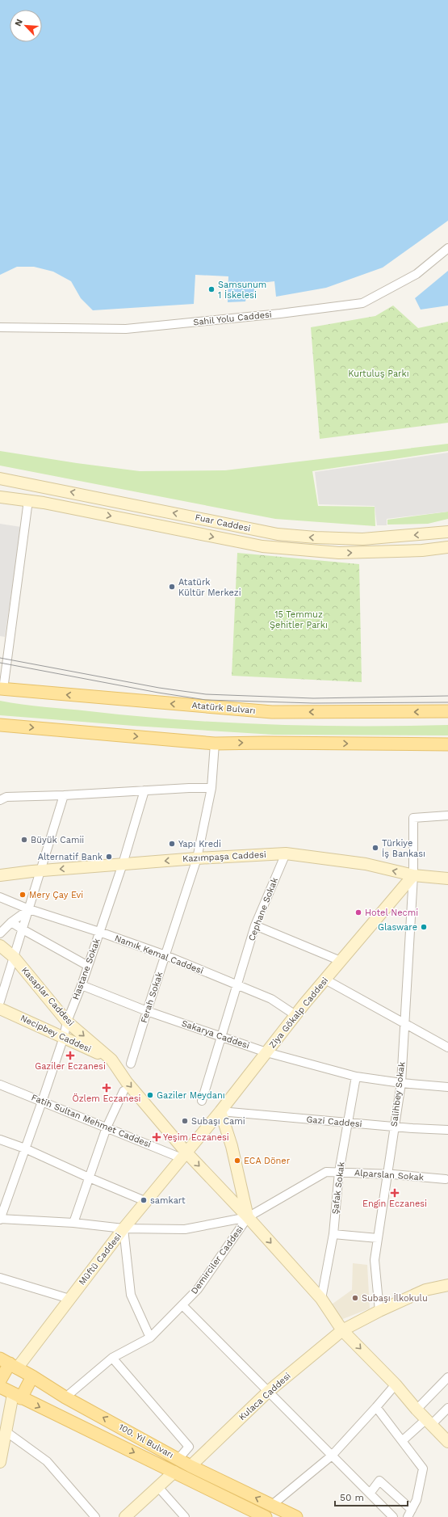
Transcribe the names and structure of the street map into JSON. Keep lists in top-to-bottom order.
{
  "streets": {
    "main road": [
      "Fuar Caddesi",
      "Atatürk Bulvarı",
      "Kazımpaşa Caddesi",
      "Kasaplar Caddesi",
      "Ziya Gökalp Caddesi",
      "Necipbey Caddesi",
      "Müftü Caddesi",
      "Kulaca Caddesi",
      "100. Yıl Bulvarı"
    ],
    "street": [
      "Sahil Yolu Caddesi",
      "Cephane Sokak",
      "Namık Kemal Caddesi",
      "Hastane Sokak",
      "Ferah Sokak",
      "Sakarya Caddesi",
      "Salihbey Sokak",
      "Fatih Sultan Mehmet Caddesi",
      "Gazi Caddesi",
      "Alparslan Sokak",
      "Şafak Sokak",
      "Demirciler Caddesi"
    ]
  },
  "crossings": [
    ["Kazımpaşa Caddesi", "Cephane Sokak"],
    ["Kazımpaşa Caddesi", "Hastane Sokak"],
    ["Kazımpaşa Caddesi", "Ferah Sokak"],
    ["Kazımpaşa Caddesi", "Ziya Gökalp Caddesi"],
    ["Kazımpaşa Caddesi", "Salihbey Sokak"],
    ["Cephane Sokak", "Namık Kemal Caddesi"],
    ["Namık Kemal Caddesi", "Hastane Sokak"],
    ["Namık Kemal Caddesi", "Ferah Sokak"],
    ["Namık Kemal Caddesi", "Ziya Gökalp Caddesi"],
    ["Hastane Sokak", "Kasaplar Caddesi"],
    ["Hastane Sokak", "Necipbey Caddesi"],
    ["Hastane Sokak", "Sakarya Caddesi"],
    ["Hastane Sokak", "Fatih Sultan Mehmet Caddesi"],
    ["Kasaplar Caddesi", "Ziya Gökalp Caddesi"],
    ["Kasaplar Caddesi", "Necipbey Caddesi"],
    ["Kasaplar Caddesi", "Fatih Sultan Mehmet Caddesi"],
    ["Kasaplar Caddesi", "Alparslan Sokak"],
    ["Kasaplar Caddesi", "Şafak Sokak"],
    ["Kasaplar Caddesi", "Müftü Caddesi"],
    ["Kasaplar Caddesi", "Demirciler Caddesi"],
    ["Kasaplar Caddesi", "Kulaca Caddesi"],
    ["Ferah Sokak", "Sakarya Caddesi"],
    ["Ziya Gökalp Caddesi", "Sakarya Caddesi"],
    ["Ziya Gökalp Caddesi", "Salihbey Sokak"],
    ["Ziya Gökalp Caddesi", "Fatih Sultan Mehmet Caddesi"],
    ["Ziya Gökalp Caddesi", "Gazi Caddesi"],
    ["Ziya Gökalp Caddesi", "Müftü Caddesi"],
    ["Sakarya Caddesi", "Salihbey Sokak"],
    ["Sakarya Caddesi", "Şafak Sokak"],
    ["Salihbey Sokak", "Gazi Caddesi"],
    ["Salihbey Sokak", "Alparslan Sokak"],
    ["Salihbey Sokak", "Kulaca Caddesi"],
    ["Fatih Sultan Mehmet Caddesi", "Müftü Caddesi"],
    ["Gazi Caddesi", "Şafak Sokak"],
    ["Alparslan Sokak", "Şafak Sokak"],
    ["Alparslan Sokak", "Demirciler Caddesi"],
    ["Müftü Caddesi", "100. Yıl Bulvarı"],
    ["Demirciler Caddesi", "100. Yıl Bulvarı"],
    ["Kulaca Caddesi", "100. Yıl Bulvarı"]
  ],
  "one_way": ["Kazımpaşa Caddesi", "Kasaplar Caddesi"],
  "parks": ["Kurtuluş Parkı", "15 Temmuz Şehitler Parkı"],
  "places": {
    "other": [
      "Samsunum 1 İskelesi",
      "Atatürk Kültür Merkezi",
      "Büyük Camii",
      "Yapı Kredi",
      "Türkiye İş Bankası",
      "Alternatif Bank",
      "Mery Çay Evi",
      "Hotel Necmi",
      "Glasware",
      "Gaziler Meydanı",
      "Subaşı Cami",
      "ECA Döner",
      "samkart",
      "Subaşı İlkokulu"
    ],
    "health": [
      "Gaziler Eczanesi",
      "Özlem Eczanesi",
      "Yeşim Eczanesi",
      "Engin Eczanesi"
    ]
  },
  "scale_bar": "50 m",
  "north": "top left"
}
